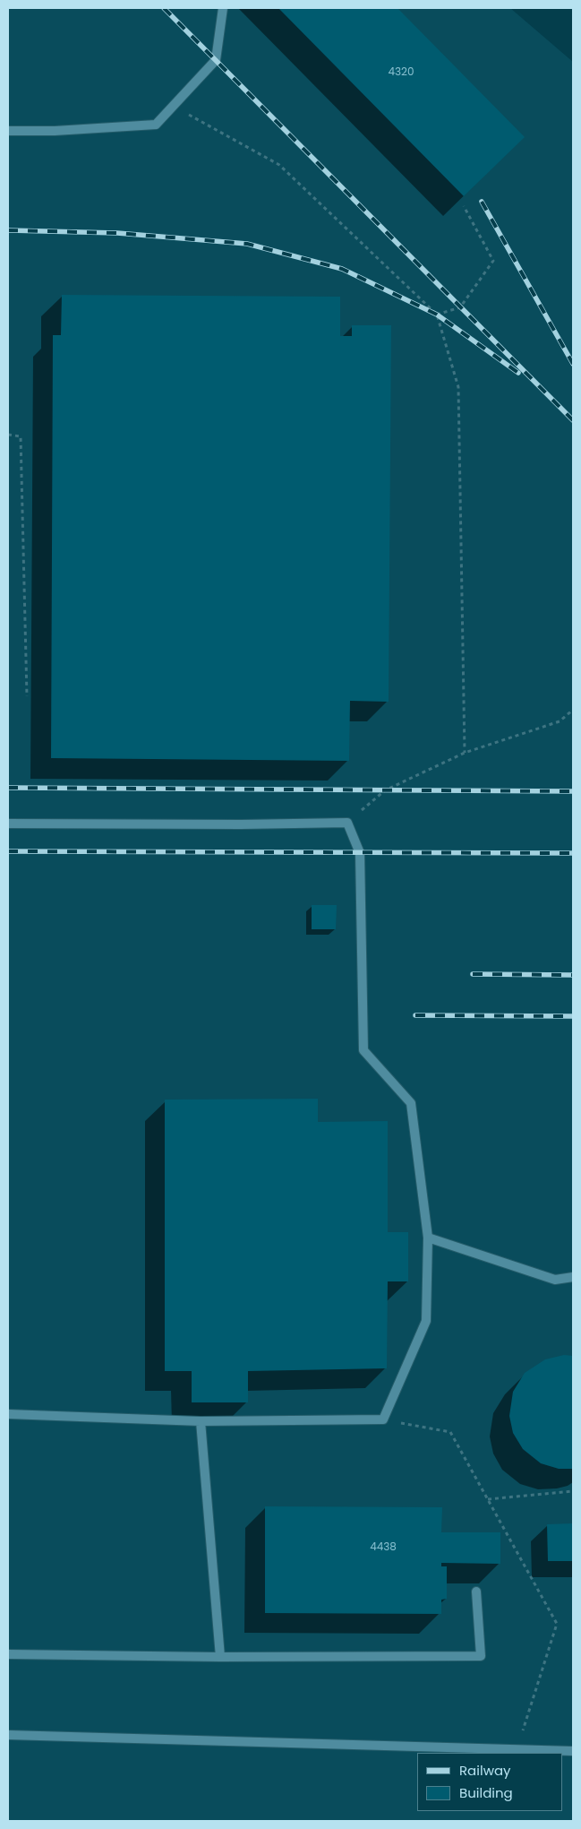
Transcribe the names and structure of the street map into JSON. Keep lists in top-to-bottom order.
{
  "house_numbers": ["4320", "4438"],
  "legend": ["Railway", "Building"]
}
